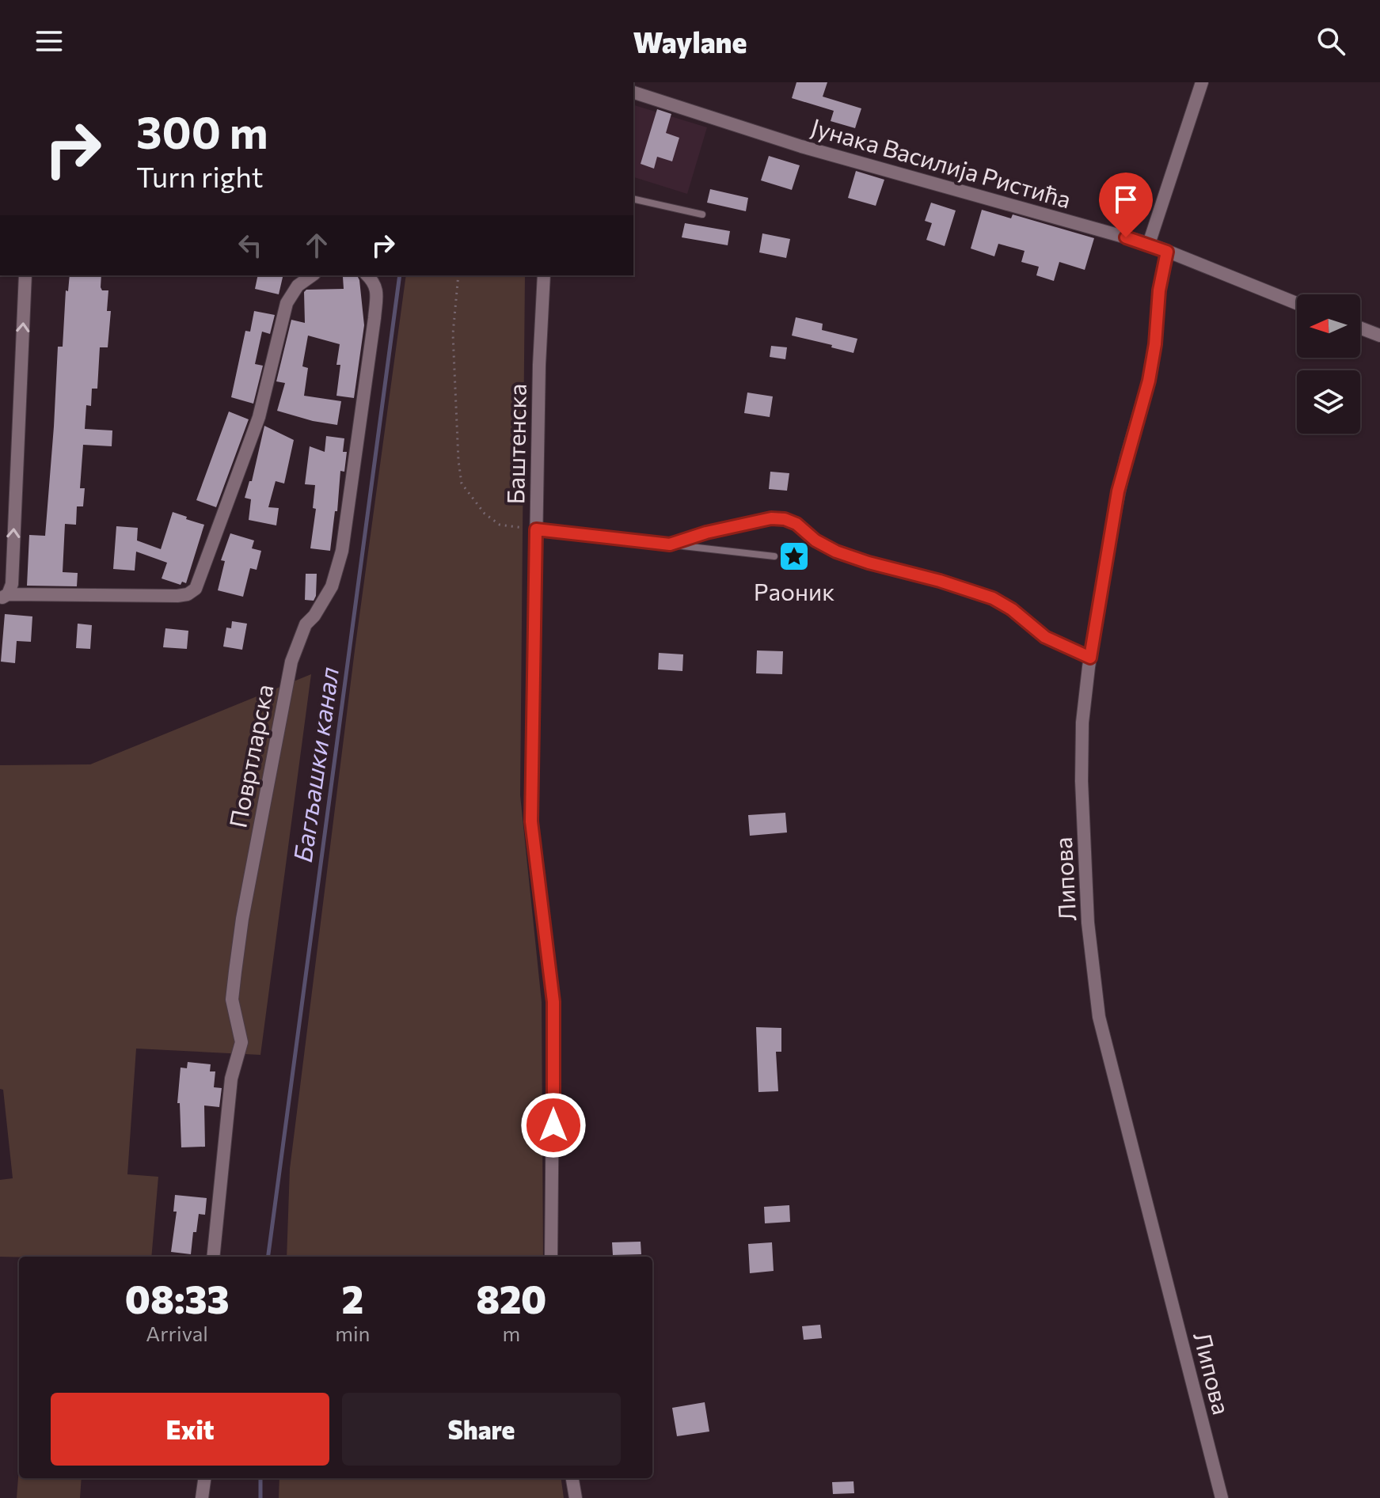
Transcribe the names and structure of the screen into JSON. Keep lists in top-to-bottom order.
{
  "streets": {
    "street": [
      "Јунака Василија Ристића",
      "Баштенска",
      "Повртларска",
      "Липова"
    ]
  },
  "crossings": [
    ["Јунака Василија Ристића", "Липова"]
  ],
  "water": ["Багљашки канал"],
  "places": {
    "place": ["Раоник"]
  },
  "north": "left",
  "page": {
    "header": "Waylane",
    "turn": ["300 m", "Turn right"],
    "eta": [
      "08:33",
      "Arrival",
      "2",
      "min",
      "820",
      "m"
    ],
    "buttons": ["Exit", "Share"]
  }
}
